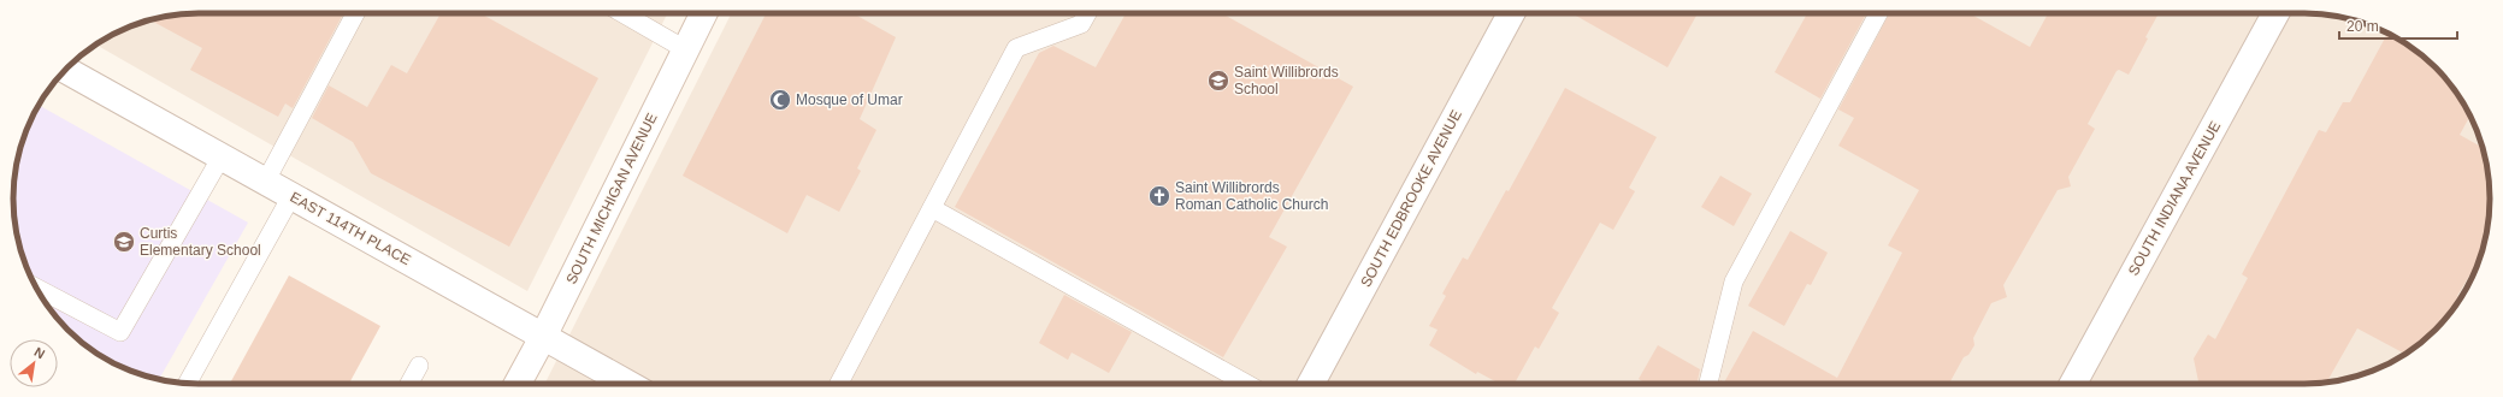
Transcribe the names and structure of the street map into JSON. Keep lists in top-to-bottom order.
{
  "streets": {
    "street": [
      "SOUTH MICHIGAN AVENUE",
      "SOUTH EDBROOKE AVENUE",
      "SOUTH INDIANA AVENUE",
      "EAST 114TH PLACE"
    ]
  },
  "crossings": [
    ["SOUTH MICHIGAN AVENUE", "EAST 114TH PLACE"]
  ],
  "places": {
    "school or university": ["Saint Willibrords School", "Curtis Elementary School"],
    "mosque": ["Mosque of Umar"],
    "church": ["Saint Willibrords Roman Catholic Church"]
  },
  "scale_bar": "20 m",
  "north": "top right"
}
